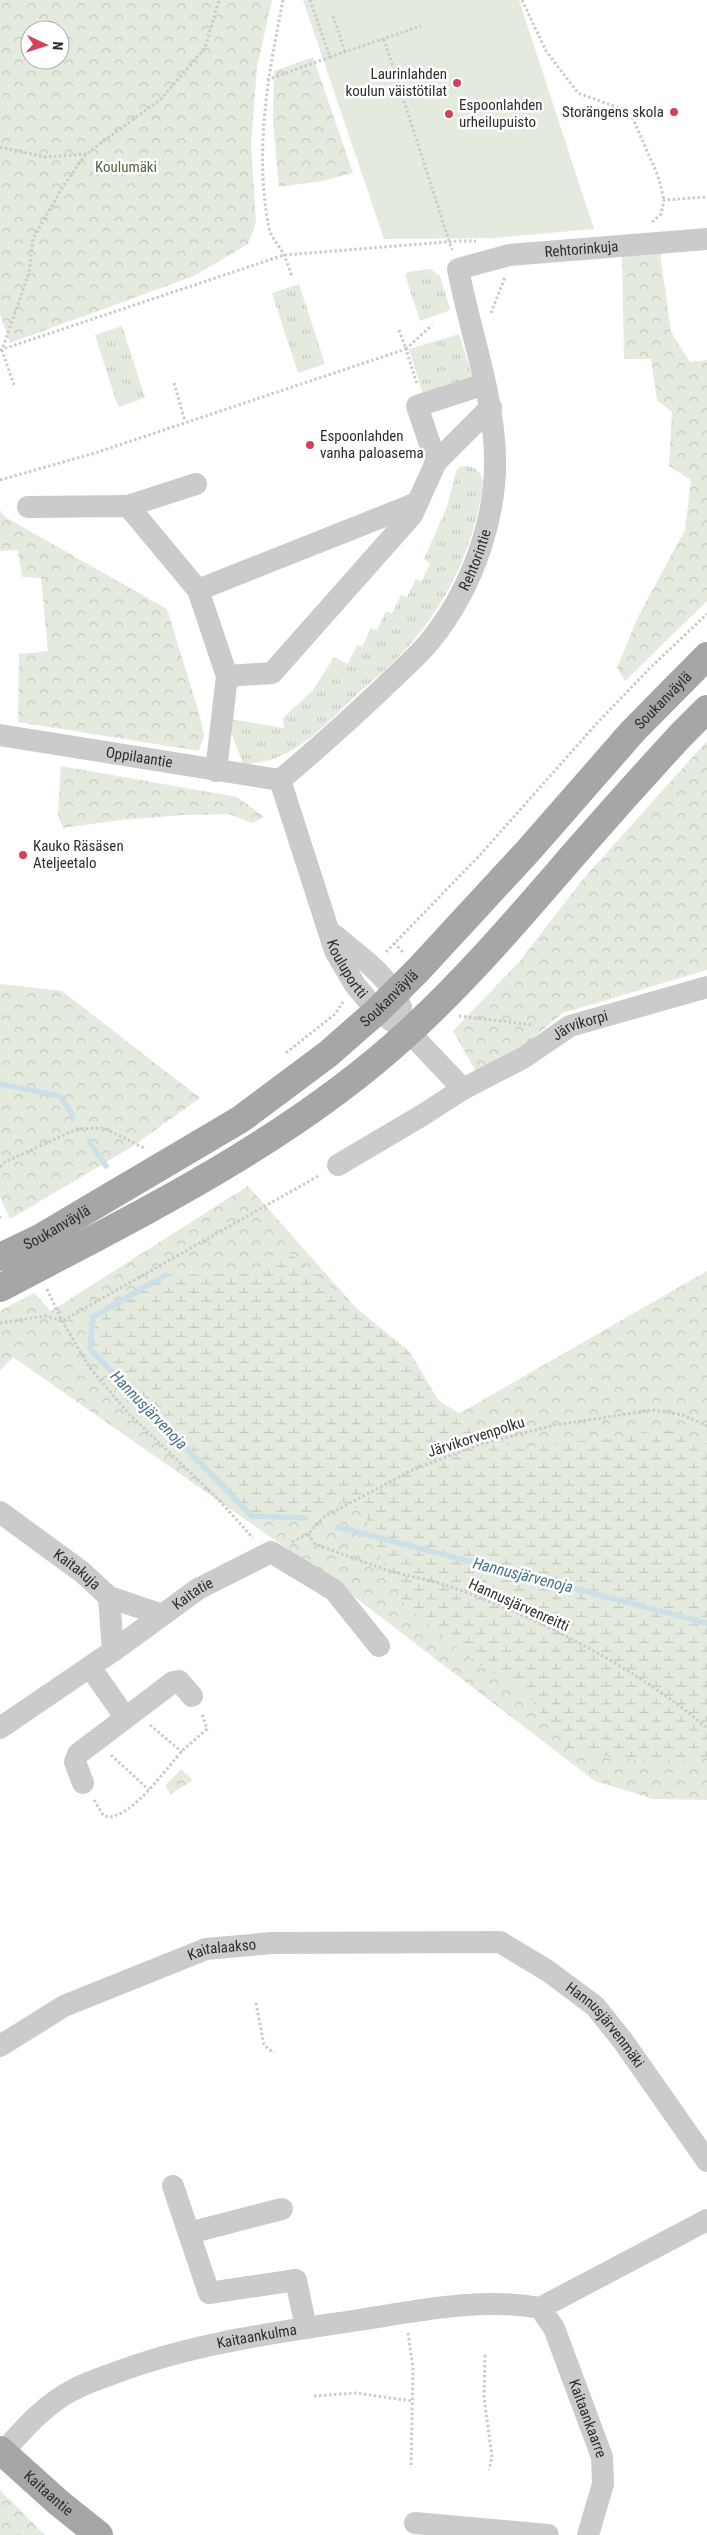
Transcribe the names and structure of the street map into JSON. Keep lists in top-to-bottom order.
{
  "streets": {
    "main road": ["Soukanväylä", "Kaitaantie"],
    "street": [
      "Rehtorinkuja",
      "Rehtorintie",
      "Oppilaantie",
      "Kouluportti",
      "Järvikorpi",
      "Kaitakuja",
      "Kaitatie",
      "Kaitalaakso",
      "Hannusjärvenmäki",
      "Kaitaankulma",
      "Kaitaankaarre"
    ],
    "path": ["Järvikorvenpolku", "Hannusjärvenreitti"]
  },
  "crossings": [
    ["Rehtorinkuja", "Rehtorintie"],
    ["Rehtorintie", "Oppilaantie"],
    ["Rehtorintie", "Kouluportti"],
    ["Soukanväylä", "Kouluportti"],
    ["Oppilaantie", "Kouluportti"],
    ["Järvikorvenpolku", "Kaitatie"],
    ["Järvikorvenpolku", "Hannusjärvenreitti"],
    ["Kaitakuja", "Kaitatie"],
    ["Kaitalaakso", "Hannusjärvenmäki"],
    ["Kaitaankulma", "Kaitaankaarre"],
    ["Kaitaankulma", "Kaitaantie"]
  ],
  "water": ["Hannusjärvenoja"],
  "parks": ["Koulumäki"],
  "places": [
    "Laurinlahden koulun väistötilat",
    "Storängens skola",
    "Espoonlahden urheilupuisto",
    "Espoonlahden vanha paloasema",
    "Kauko Räsäsen Ateljeetalo"
  ],
  "north": "right"
}
